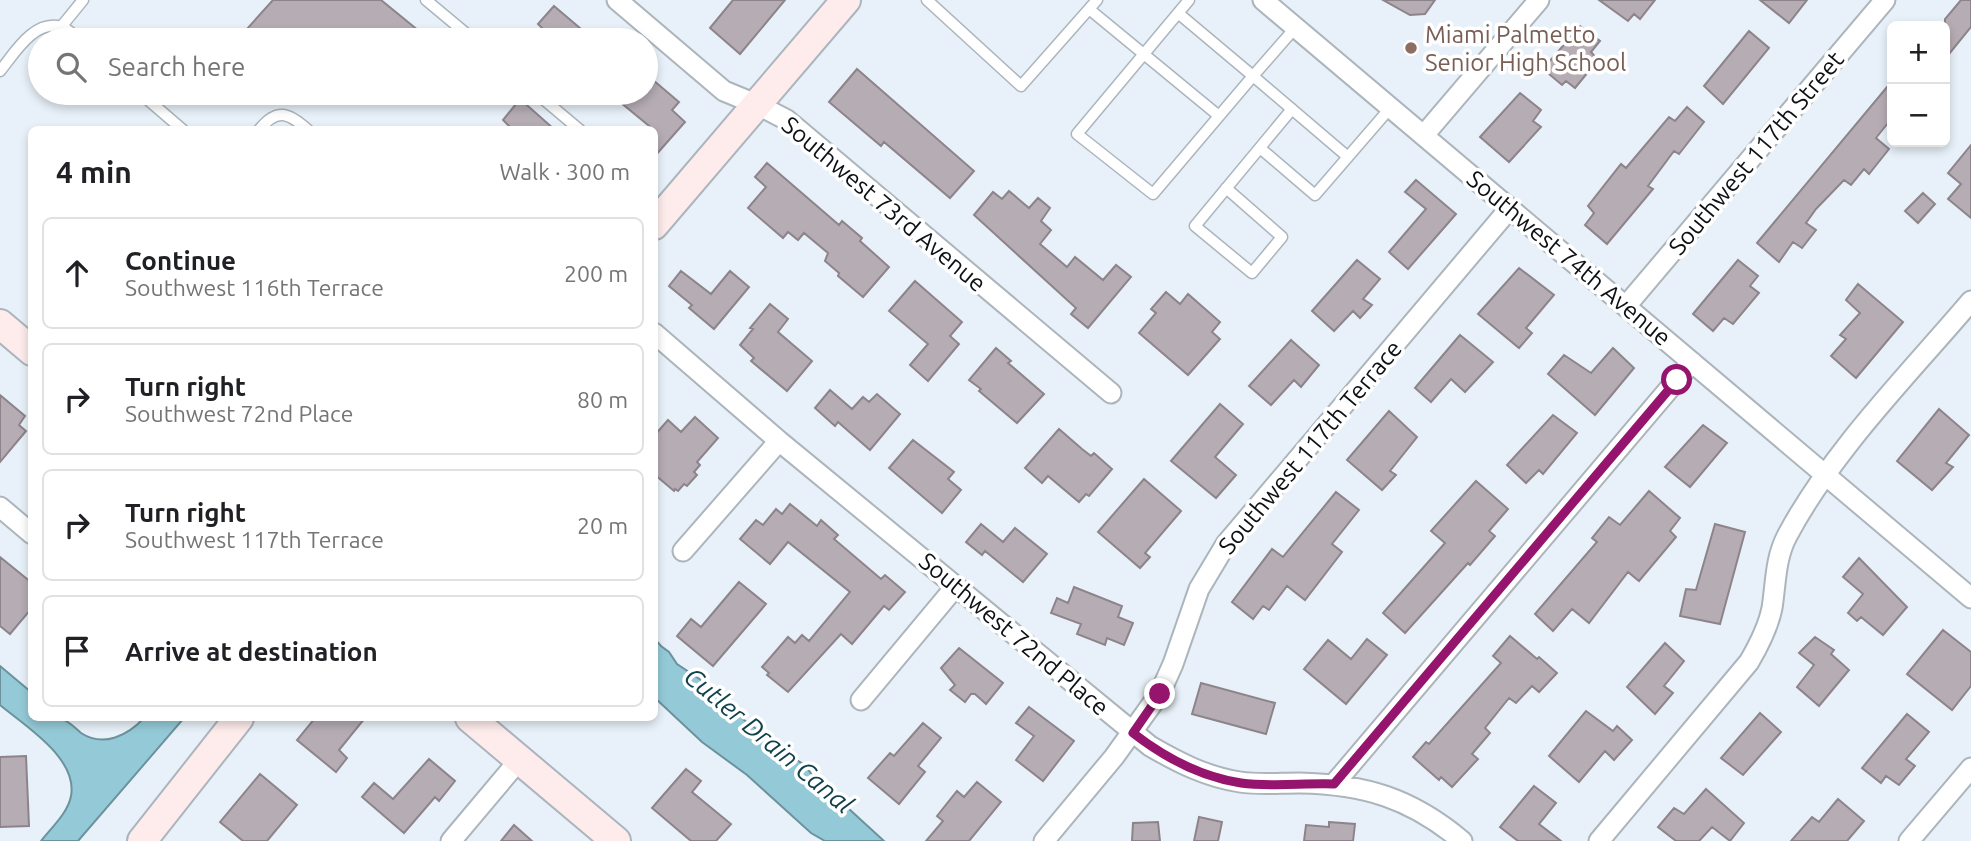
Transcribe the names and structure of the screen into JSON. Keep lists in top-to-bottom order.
{
  "streets": {
    "street": [
      "Southwest 117th Street",
      "Southwest 73rd Avenue",
      "Southwest 74th Avenue",
      "Southwest 117th Terrace",
      "Southwest 72nd Place"
    ]
  },
  "crossings": [
    ["Southwest 117th Street", "Southwest 74th Avenue"],
    ["Southwest 74th Avenue", "Southwest 117th Terrace"],
    ["Southwest 117th Terrace", "Southwest 72nd Place"]
  ],
  "water": ["Cutler Drain Canal"],
  "places": ["Miami Palmetto Senior High School"],
  "page": {
    "map_buttons": ["+", "−"],
    "search": "Search here",
    "heading": ["4 min", "Walk · 300 m"],
    "list": [
      ["Continue", "Southwest 116th Terrace", "200 m"],
      ["Turn right", "Southwest 72nd Place", "80 m"],
      ["Turn right", "Southwest 117th Terrace", "20 m"],
      "Arrive at destination"
    ]
  }
}
